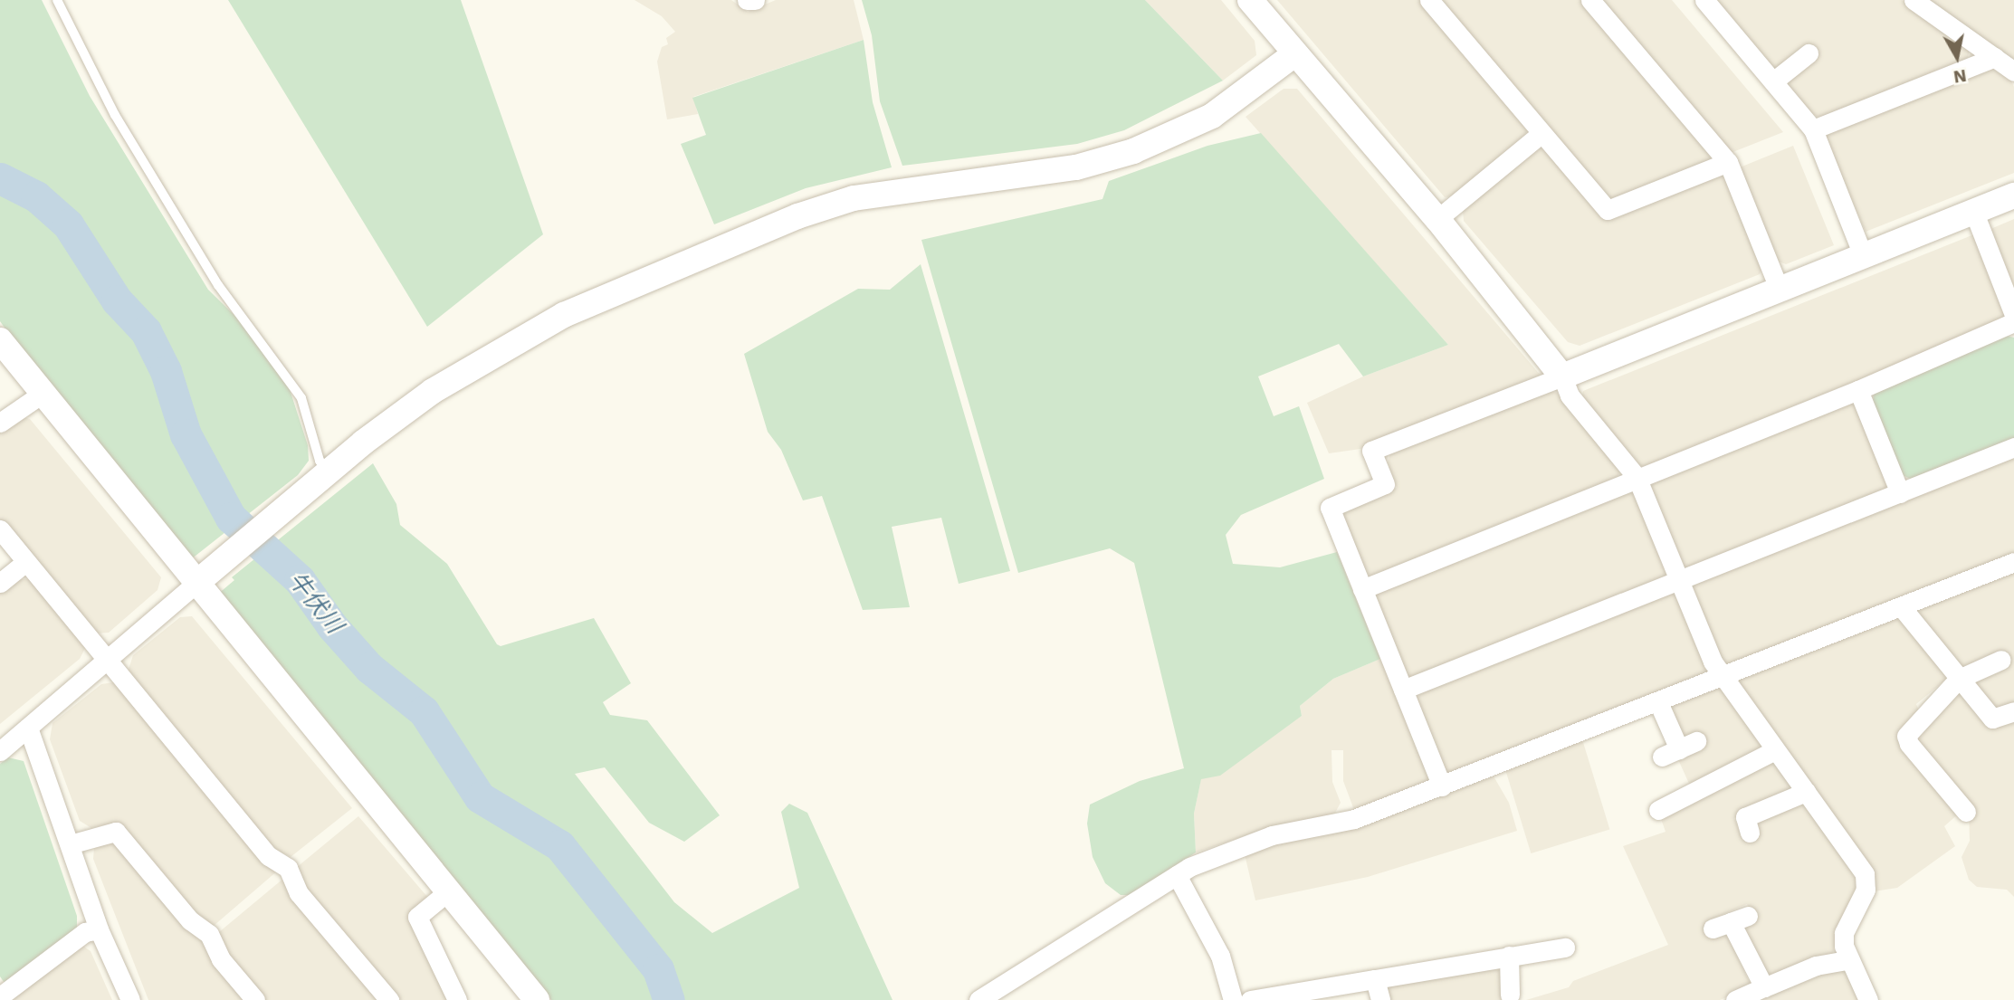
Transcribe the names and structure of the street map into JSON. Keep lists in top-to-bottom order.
{
  "water": ["牛伏川"],
  "north": "bottom"
}
